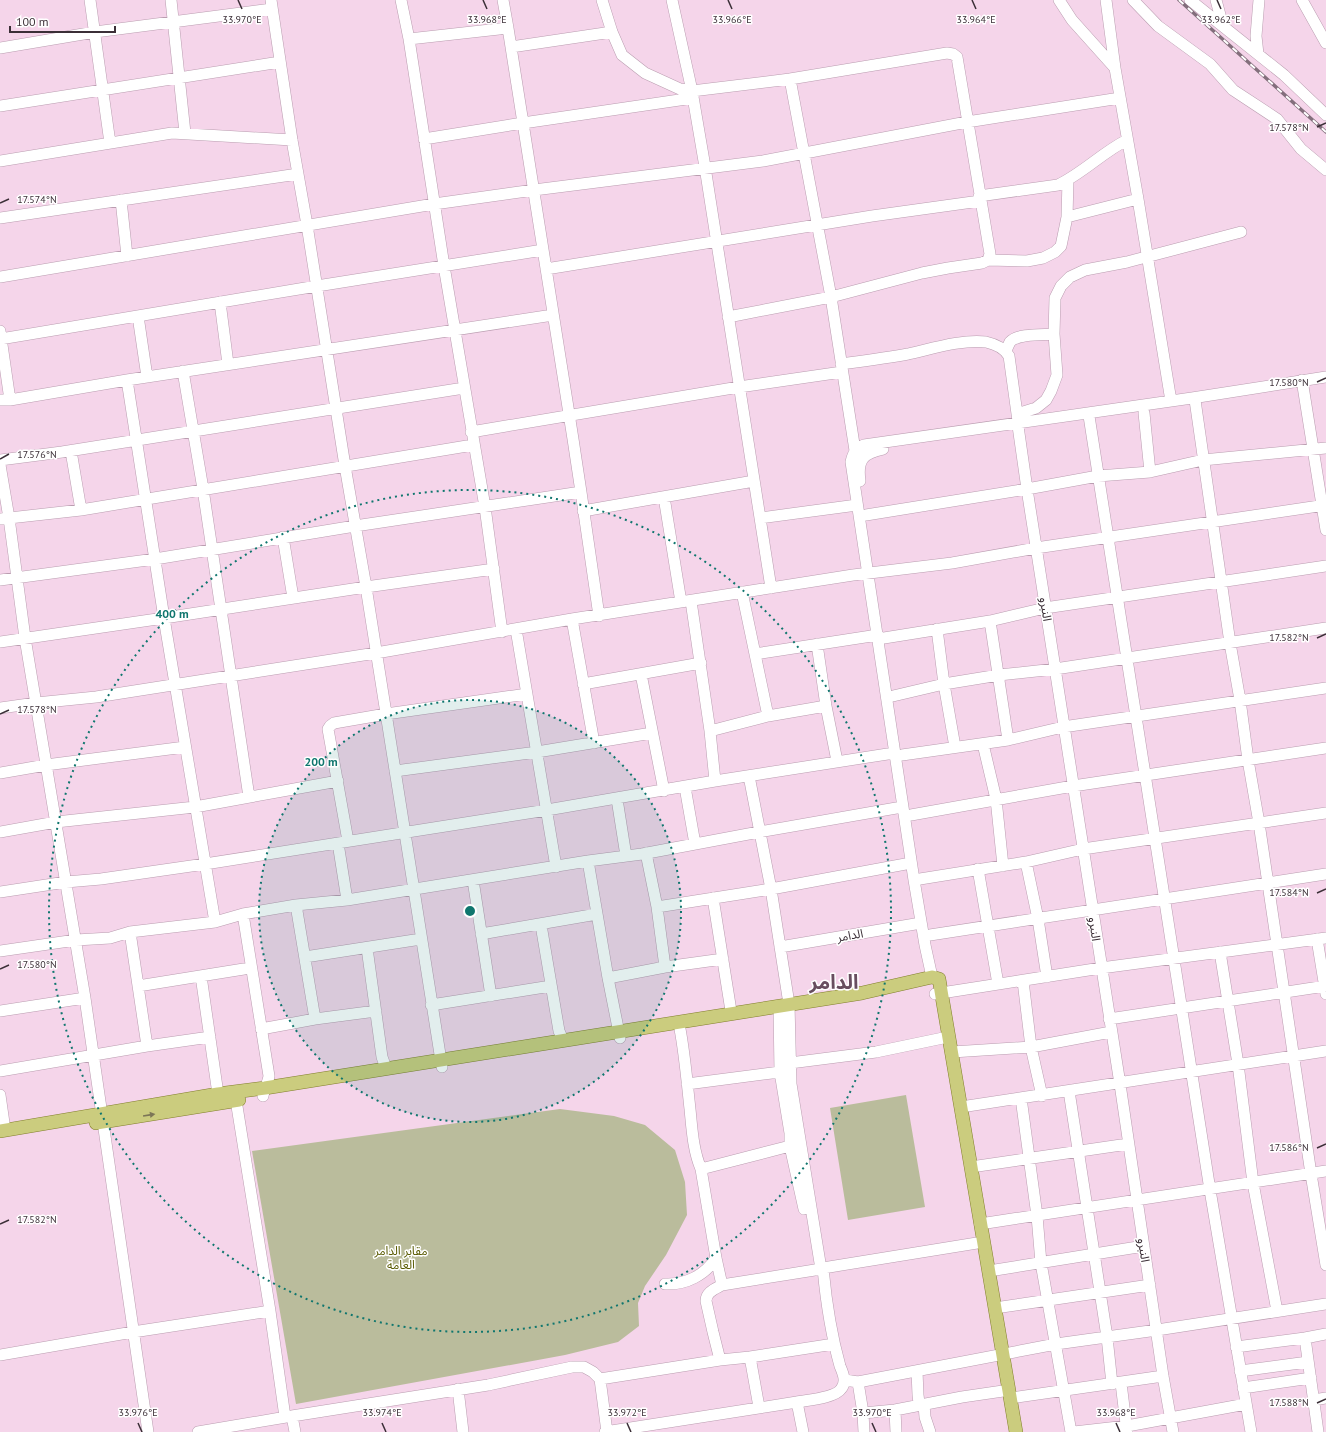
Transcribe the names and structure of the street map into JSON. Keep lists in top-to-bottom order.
{
  "streets": {
    "street": ["النبرو", "الدامر"]
  },
  "districts": ["الدامر"],
  "parks": ["مقابر الدامر العامة"],
  "scale_bar": "100 m",
  "coordinates": [
    "33.970°E",
    "33.968°E",
    "33.966°E",
    "33.964°E",
    "33.962°E",
    "17.578°N",
    "17.574°N",
    "17.580°N",
    "17.576°N",
    "17.582°N",
    "17.584°N",
    "17.586°N",
    "17.588°N",
    "33.976°E",
    "33.974°E",
    "33.972°E"
  ],
  "rings": ["400 m", "200 m"]
}
